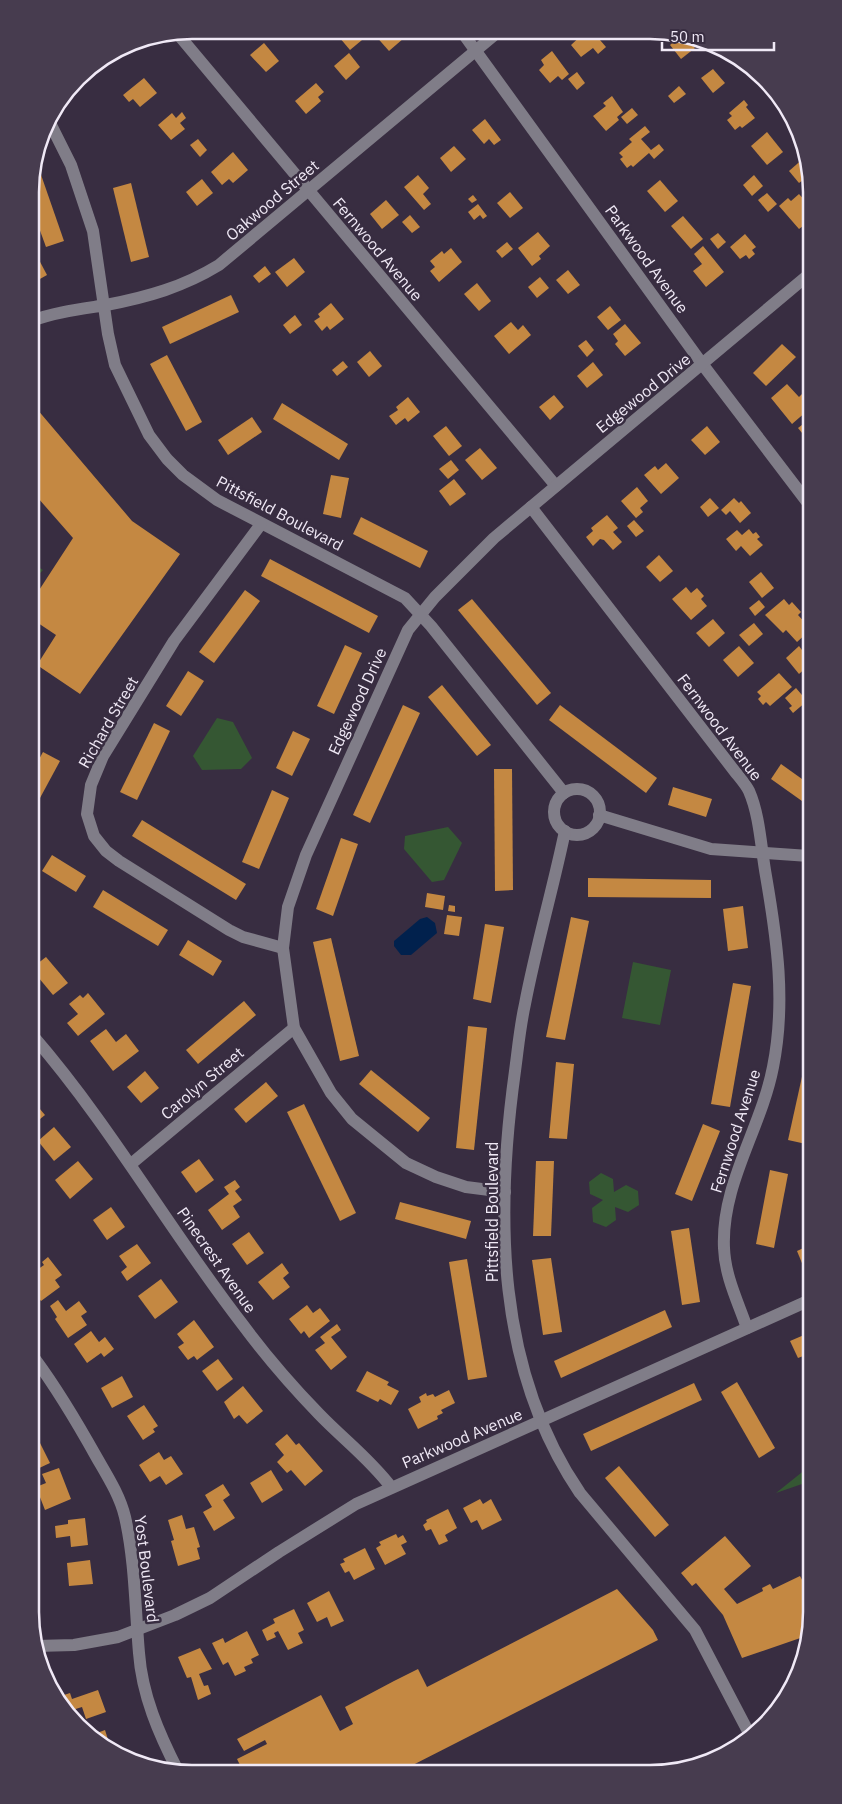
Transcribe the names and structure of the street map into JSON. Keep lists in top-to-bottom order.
{
  "streets": {
    "street": [
      "Oakwood Street",
      "Fernwood Avenue",
      "Parkwood Avenue",
      "Edgewood Drive",
      "Pittsfield Boulevard",
      "Richard Street",
      "Carolyn Street",
      "Pinecrest Avenue",
      "Yost Boulevard"
    ]
  },
  "crossings": [
    ["Oakwood Street", "Fernwood Avenue"],
    ["Oakwood Street", "Parkwood Avenue"],
    ["Oakwood Street", "Pittsfield Boulevard"],
    ["Fernwood Avenue", "Parkwood Avenue"],
    ["Fernwood Avenue", "Edgewood Drive"],
    ["Parkwood Avenue", "Edgewood Drive"],
    ["Parkwood Avenue", "Pittsfield Boulevard"],
    ["Parkwood Avenue", "Pinecrest Avenue"],
    ["Parkwood Avenue", "Yost Boulevard"],
    ["Edgewood Drive", "Pittsfield Boulevard"],
    ["Edgewood Drive", "Richard Street"],
    ["Edgewood Drive", "Carolyn Street"],
    ["Pittsfield Boulevard", "Richard Street"],
    ["Carolyn Street", "Pinecrest Avenue"]
  ],
  "scale_bar": "50 m"
}
